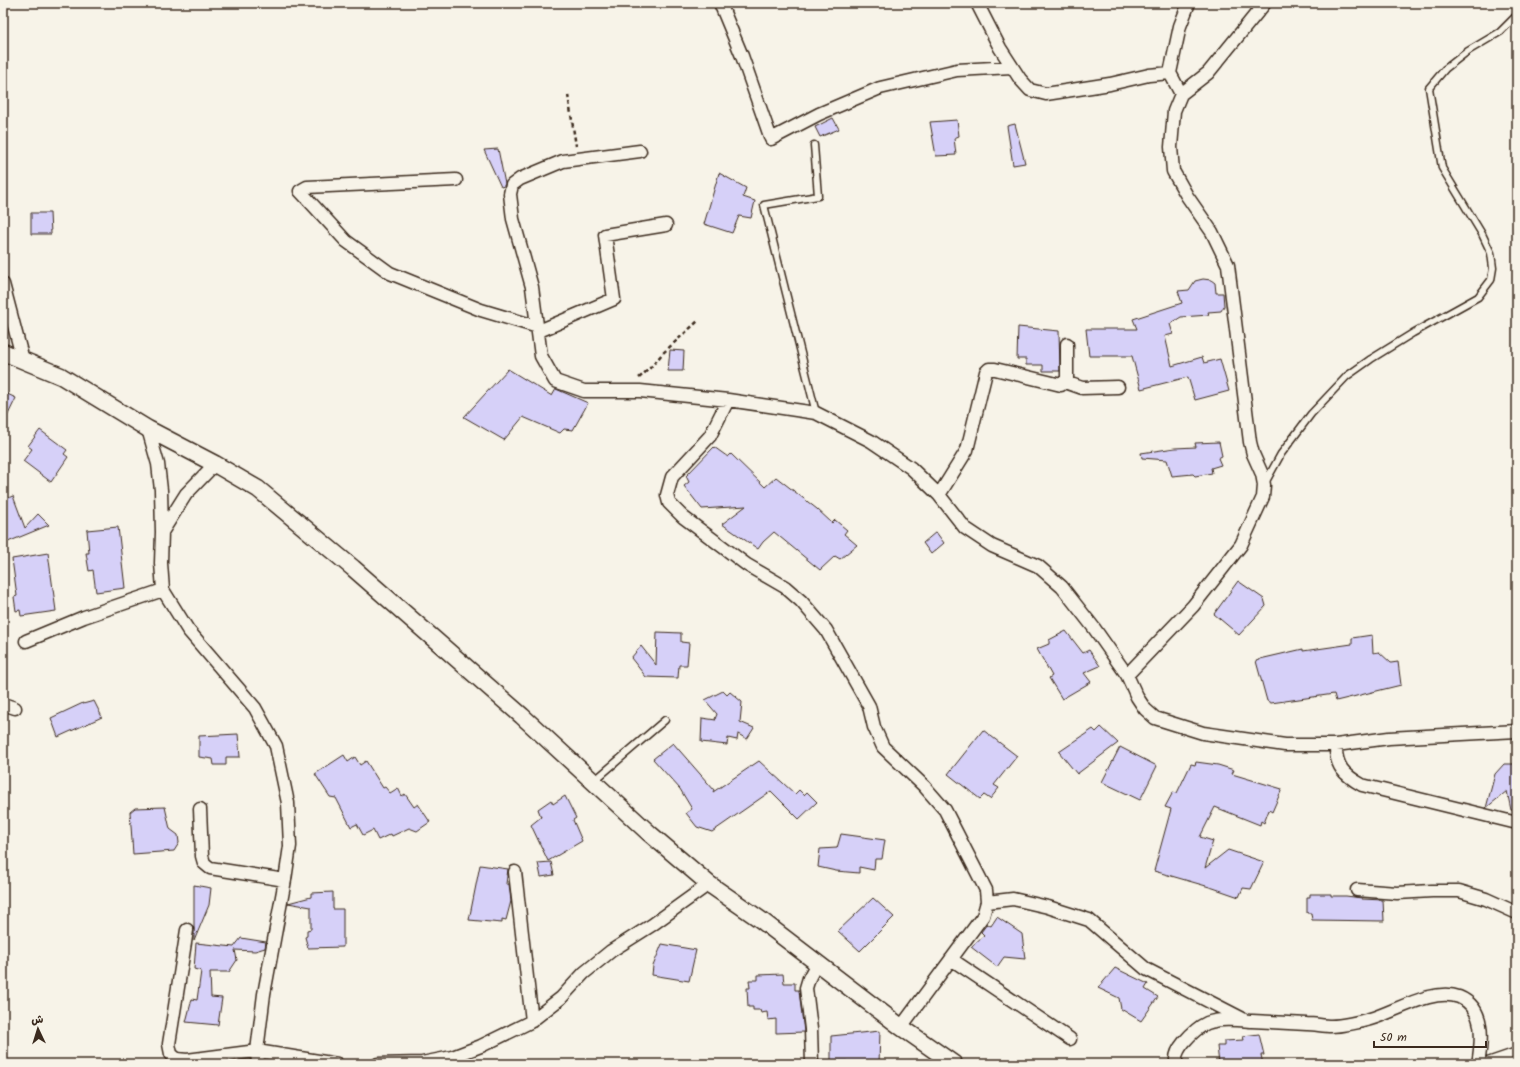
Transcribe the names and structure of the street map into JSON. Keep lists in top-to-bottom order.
{
  "scale_bar": "50 m",
  "north": "top"
}
